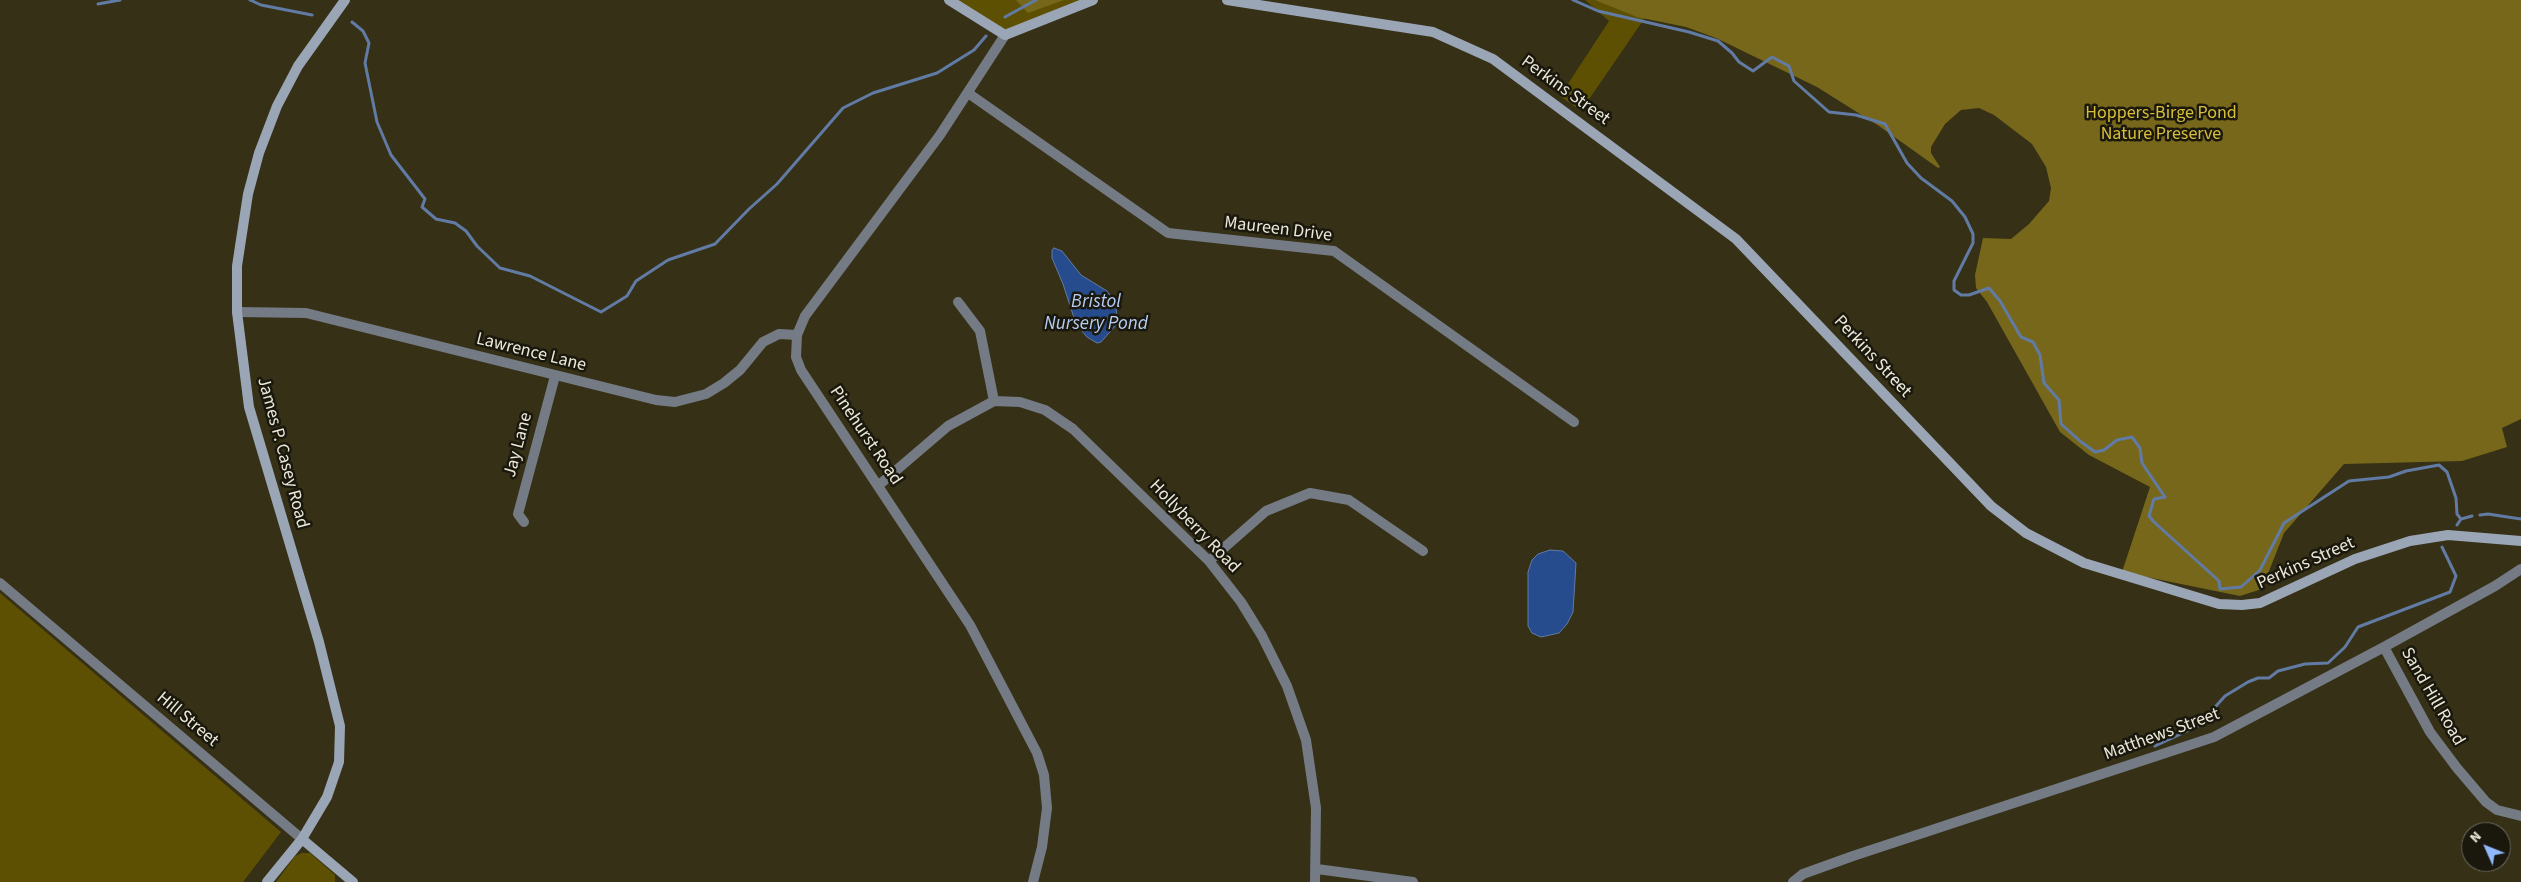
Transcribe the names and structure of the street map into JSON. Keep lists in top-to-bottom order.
{
  "streets": {
    "street": [
      "Perkins Street",
      "Maureen Drive",
      "Lawrence Lane",
      "Pinehurst Road",
      "Jay Lane",
      "James P. Casey Road",
      "Hollyberry Road",
      "Sand Hill Road",
      "Hill Street",
      "Matthews Street"
    ]
  },
  "crossings": [
    ["Maureen Drive", "Pinehurst Road"],
    ["Lawrence Lane", "Pinehurst Road"],
    ["Lawrence Lane", "Jay Lane"],
    ["Lawrence Lane", "James P. Casey Road"],
    ["Pinehurst Road", "Hollyberry Road"],
    ["James P. Casey Road", "Hill Street"],
    ["Sand Hill Road", "Matthews Street"]
  ],
  "water": ["Bristol Nursery Pond"],
  "parks": ["Hoppers-Birge Pond Nature Preserve"],
  "north": "top left"
}
